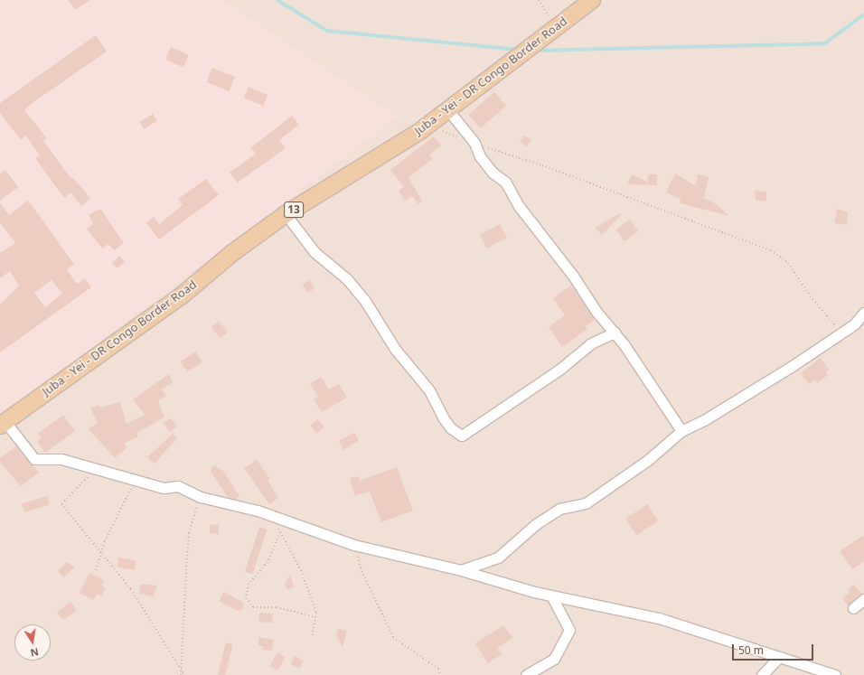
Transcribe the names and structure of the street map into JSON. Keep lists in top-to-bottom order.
{
  "streets": {
    "main road": ["Juba - Yei - DR Congo Border Road", "13"]
  },
  "scale_bar": "50 m",
  "north": "bottom"
}
